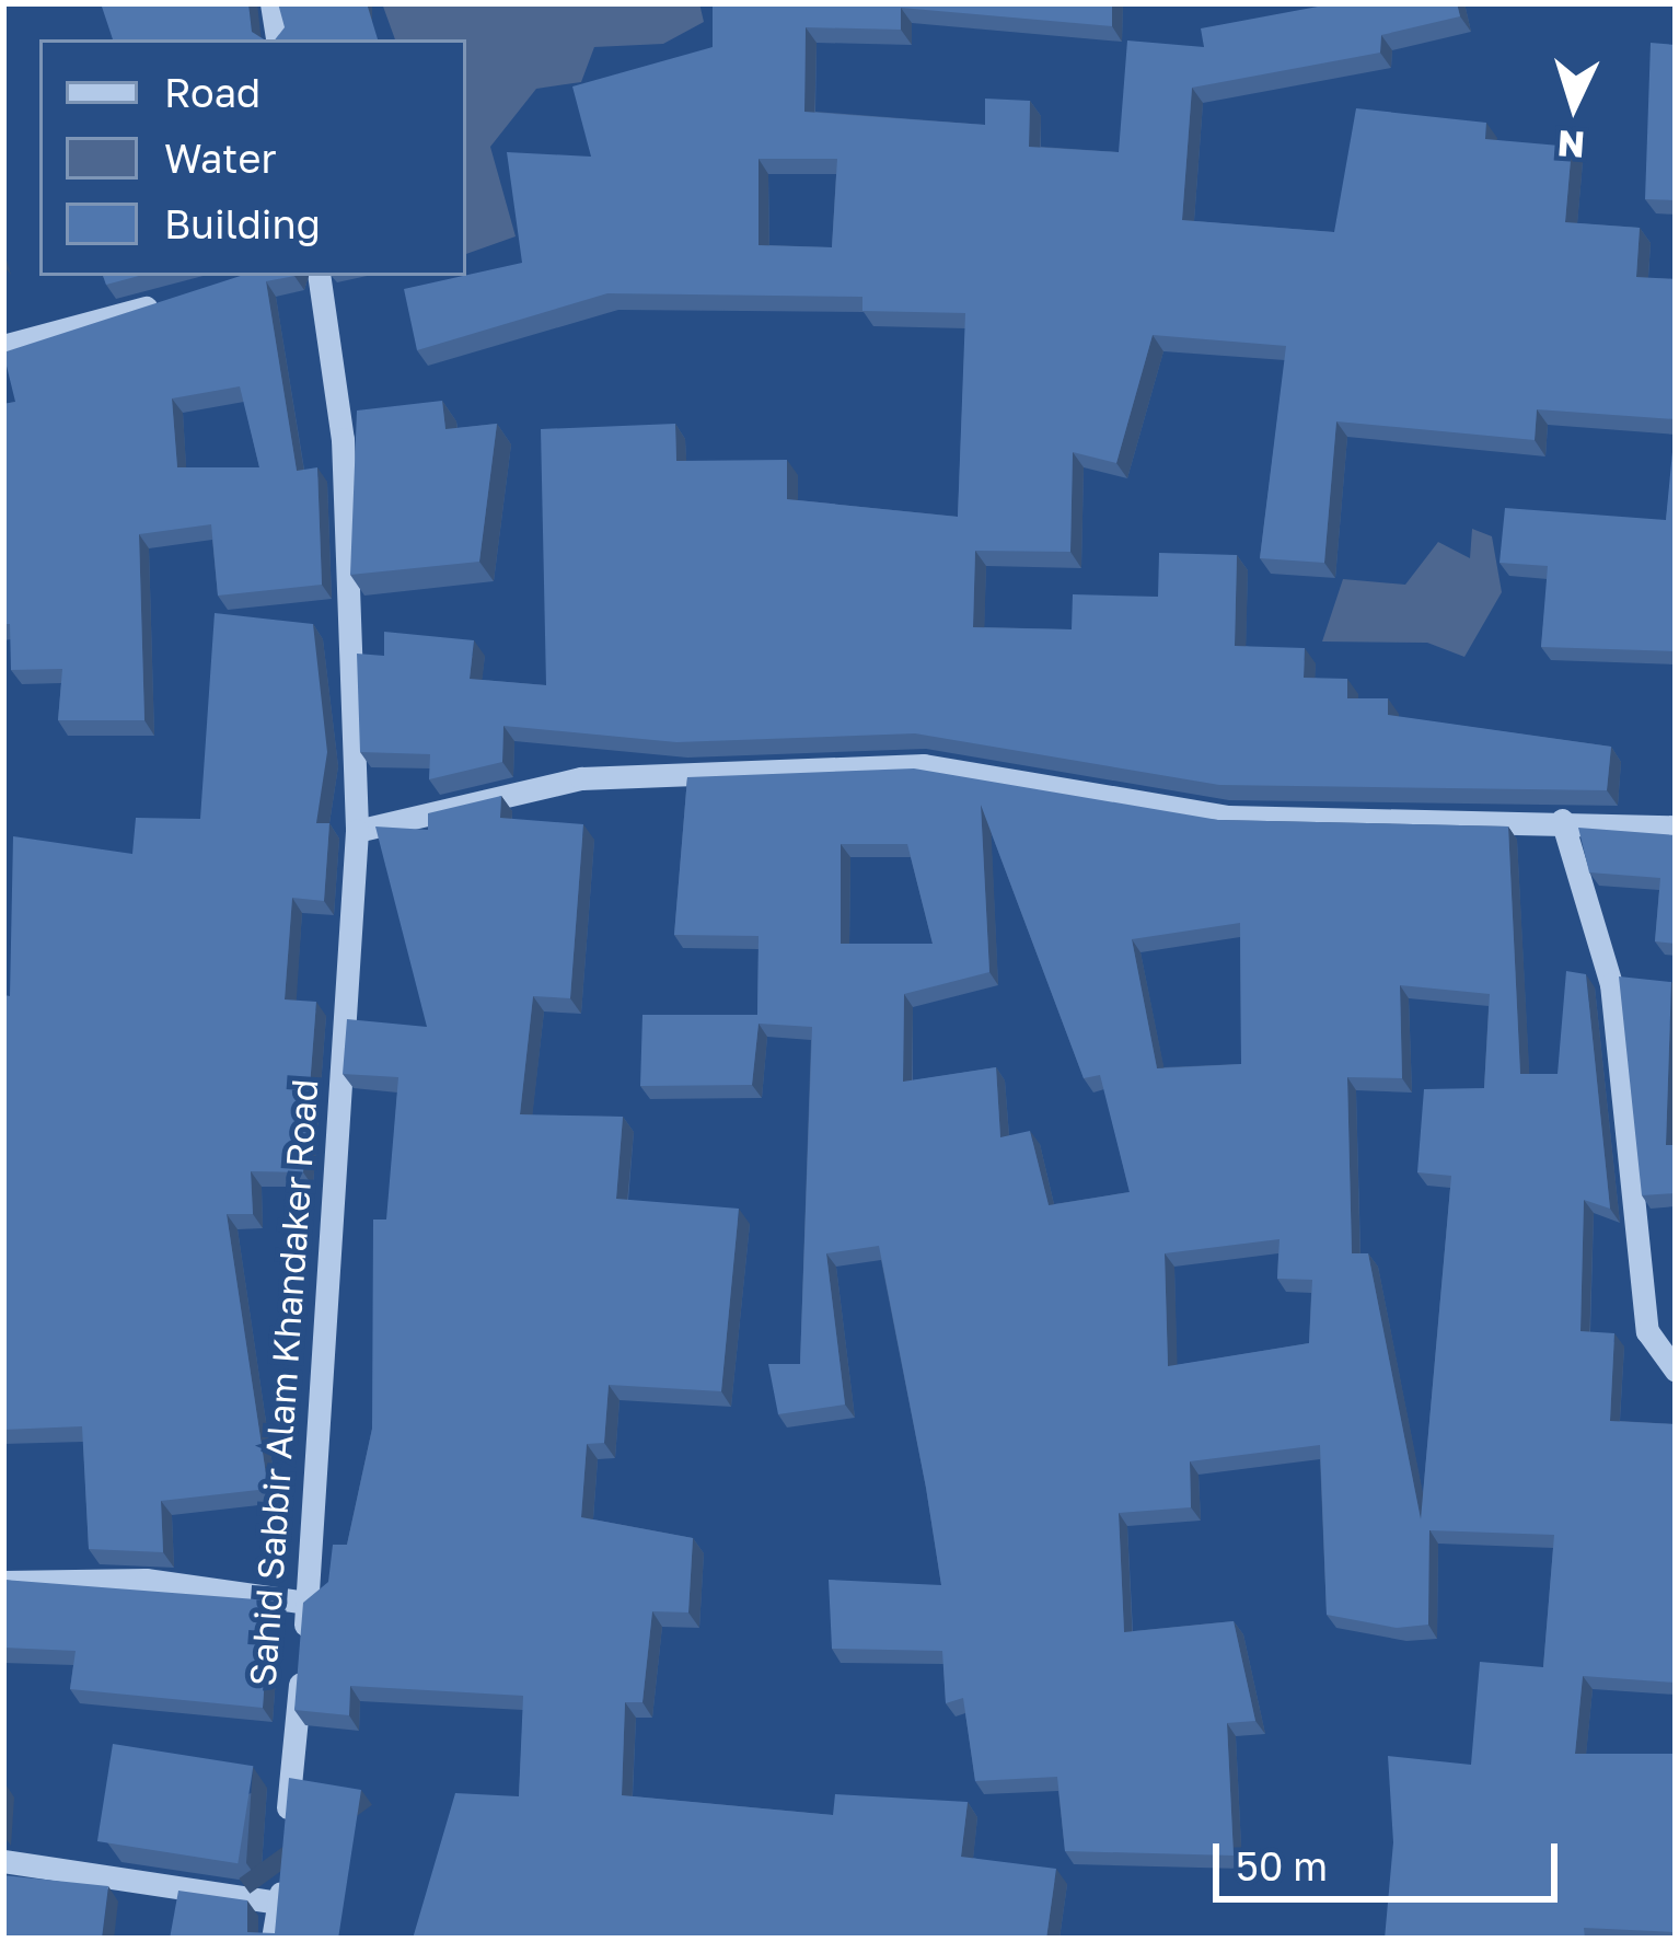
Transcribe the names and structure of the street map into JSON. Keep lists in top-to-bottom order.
{
  "streets": {
    "street": ["Sahid Sabbir Alam Khandaker Road"]
  },
  "legend": ["Road", "Water", "Building"],
  "scale_bar": "50 m",
  "north": "bottom"
}
